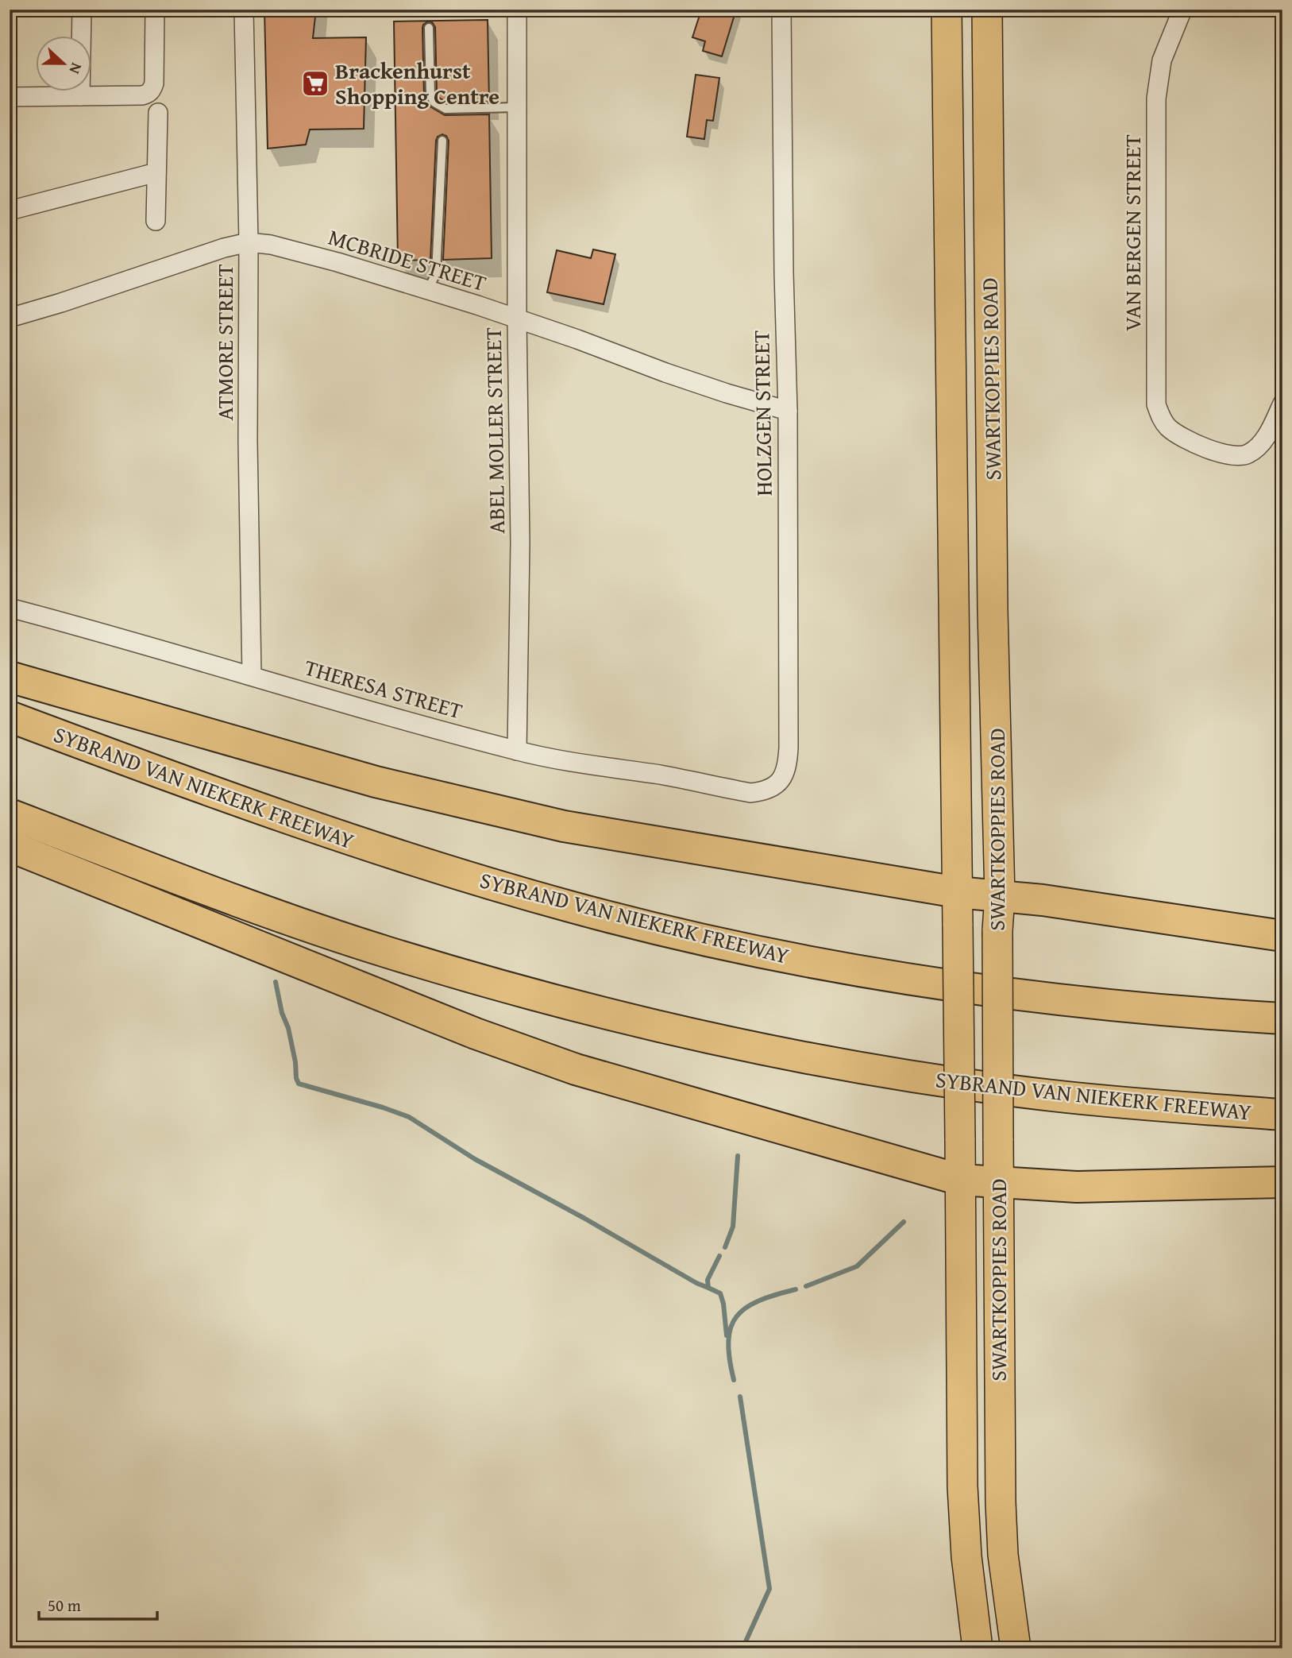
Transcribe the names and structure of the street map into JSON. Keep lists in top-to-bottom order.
{
  "streets": {
    "highway": ["SYBRAND VAN NIEKERK FREEWAY"],
    "main road": ["SWARTKOPPIES ROAD"],
    "street": [
      "VAN BERGEN STREET",
      "MCBRIDE STREET",
      "ATMORE STREET",
      "HOLZGEN STREET",
      "ABEL MOLLER STREET",
      "THERESA STREET"
    ]
  },
  "crossings": [
    ["MCBRIDE STREET", "ATMORE STREET"],
    ["MCBRIDE STREET", "HOLZGEN STREET"],
    ["MCBRIDE STREET", "ABEL MOLLER STREET"],
    ["ATMORE STREET", "THERESA STREET"],
    ["HOLZGEN STREET", "THERESA STREET"],
    ["ABEL MOLLER STREET", "THERESA STREET"]
  ],
  "places": {
    "supermarket": ["Brackenhurst Shopping Centre"]
  },
  "scale_bar": "50 m",
  "north": "right"
}
